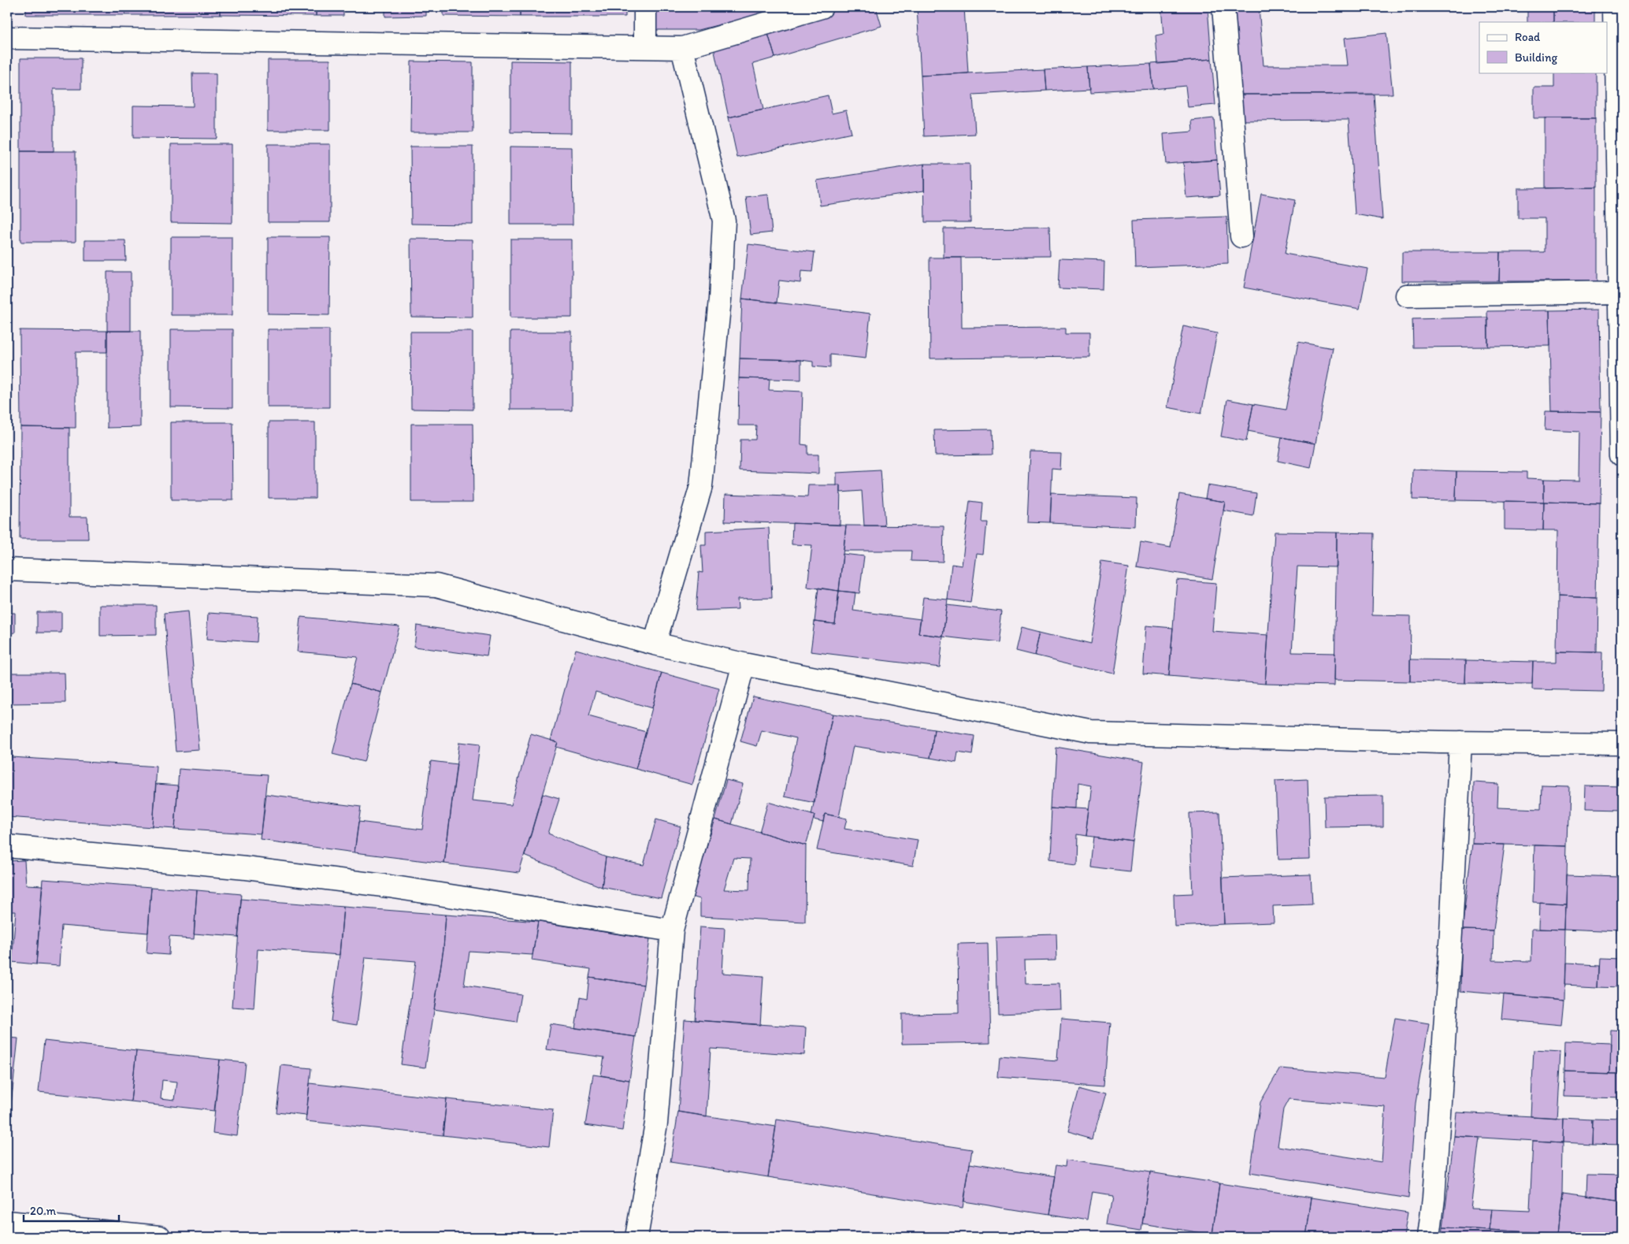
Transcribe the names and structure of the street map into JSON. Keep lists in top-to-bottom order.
{
  "legend": ["Road", "Building"],
  "scale_bar": "20 m"
}
